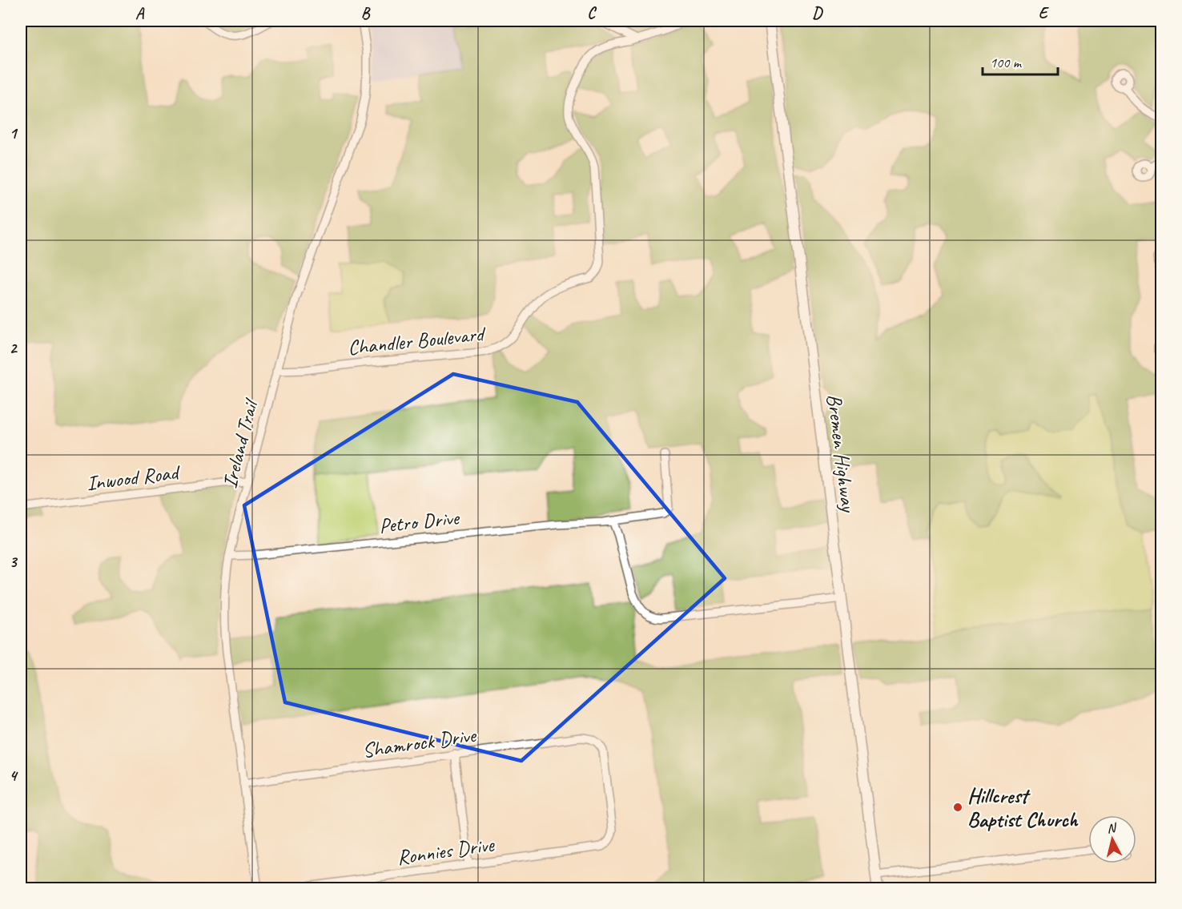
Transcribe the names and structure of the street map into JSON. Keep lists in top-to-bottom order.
{
  "streets": {
    "main road": ["Bremen Highway"],
    "street": [
      "Chandler Boulevard",
      "Ireland Trail",
      "Inwood Road",
      "Petro Drive",
      "Shamrock Drive",
      "Ronnies Drive"
    ]
  },
  "crossings": [
    ["Chandler Boulevard", "Ireland Trail"],
    ["Ireland Trail", "Inwood Road"],
    ["Ireland Trail", "Petro Drive"],
    ["Ireland Trail", "Shamrock Drive"],
    ["Shamrock Drive", "Ronnies Drive"]
  ],
  "places": ["Hillcrest Baptist Church"],
  "scale_bar": "100 m",
  "north": "top",
  "grid": {
    "columns": [
      "A",
      "B",
      "C",
      "D",
      "E"
    ],
    "rows": [
      "1",
      "2",
      "3",
      "4"
    ]
  }
}
